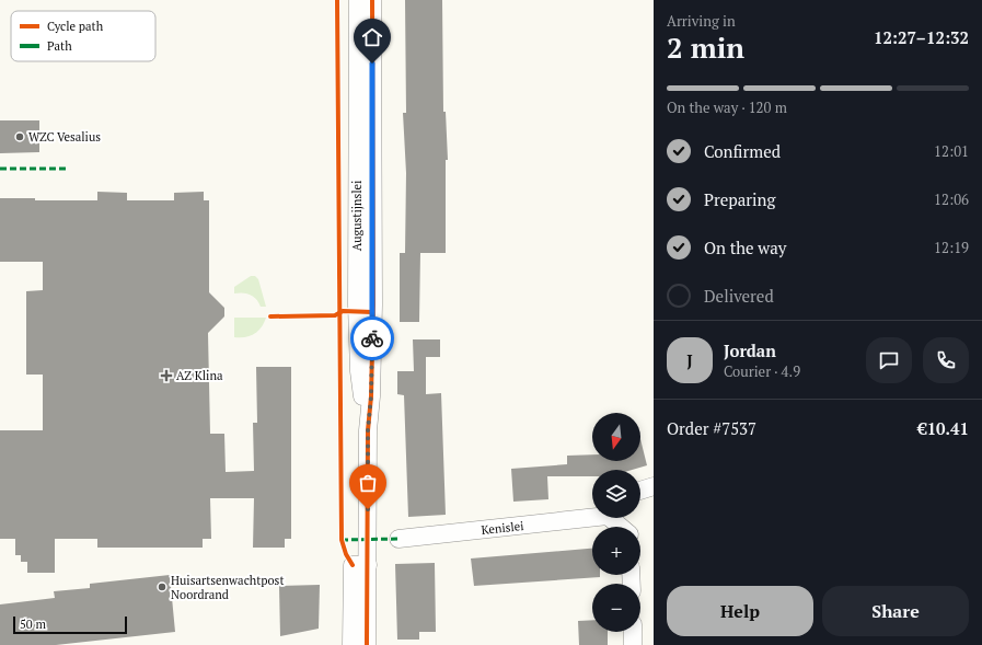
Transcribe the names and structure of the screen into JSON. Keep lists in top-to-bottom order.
{
  "streets": {
    "street": ["Augustijnslei", "Kenislei"]
  },
  "places": {
    "other": ["WZC Vesalius", "Huisartsenwachtpost Noordrand"],
    "health": ["AZ Klina"]
  },
  "legend": ["Cycle path", "Path"],
  "scale_bar": "50 m",
  "north": "bottom",
  "page": {
    "heading": ["2 min", "Arriving in", "12:27–12:32"],
    "panel": [
      "Jordan",
      "Courier · 4.9",
      "Order #7537",
      "€10.41"
    ],
    "bar": "On the way · 120 m",
    "list": [
      ["Confirmed", "12:01"],
      ["Preparing", "12:06"],
      ["On the way", "12:19"],
      "Delivered"
    ],
    "round": "J",
    "map_buttons": ["+", "−"],
    "buttons": ["Help", "Share"],
    "scale": "50 m"
  }
}
